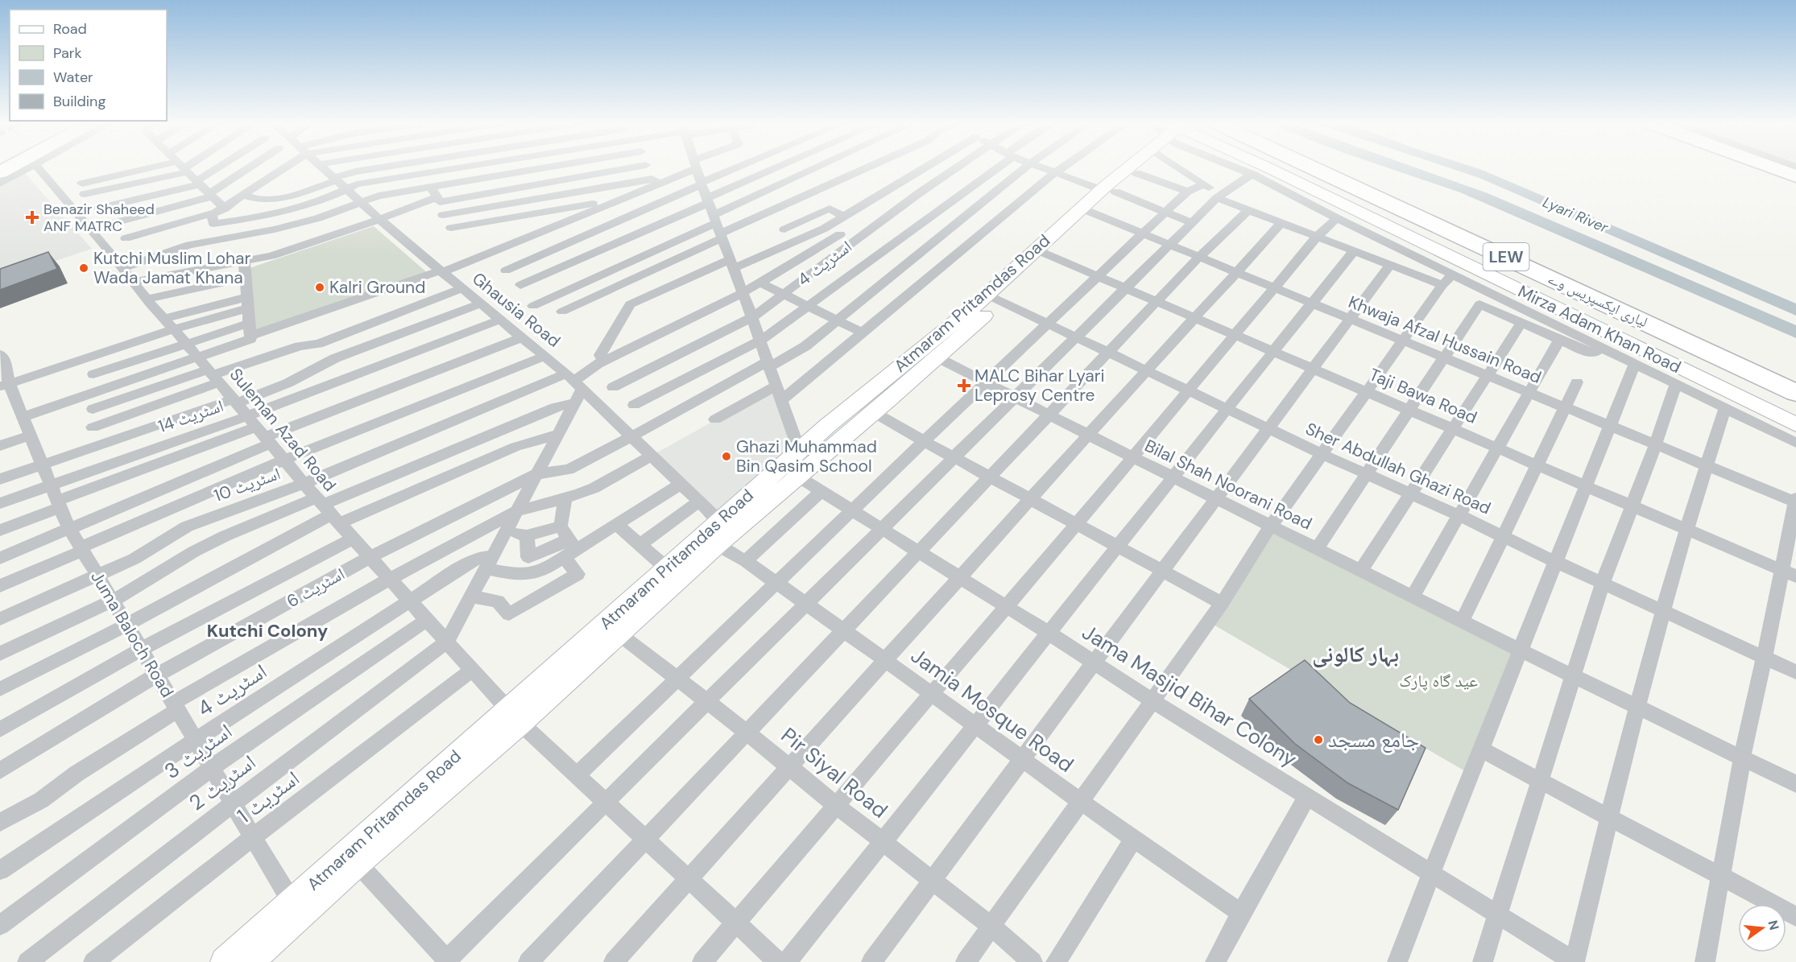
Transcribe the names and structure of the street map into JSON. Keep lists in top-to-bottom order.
{
  "streets": {
    "highway": ["LEW", "لیاری ایکسپریس وے"],
    "main road": ["Atmaram Pritamdas Road", "Mirza Adam Khan Road"],
    "street": [
      "اسٹریٹ 4",
      "Ghausia Road",
      "Khwaja Afzal Hussain Road",
      "Taji Bawa Road",
      "اسٹریٹ 14",
      "Suleman Azad Road",
      "Sher Abdullah Ghazi Road",
      "اسٹریٹ 10",
      "Bilal Shah Noorani Road",
      "اسٹریٹ 6",
      "Juma Baloch Road",
      "Jama Masjid Bihar Colony",
      "Jamia Mosque Road",
      "اسٹریٹ 3",
      "Pir Siyal Road",
      "اسٹریٹ 2",
      "اسٹریٹ 1"
    ]
  },
  "crossings": [
    ["اسٹریٹ 4", "Suleman Azad Road"],
    ["اسٹریٹ 4", "Juma Baloch Road"],
    ["Atmaram Pritamdas Road", "Ghausia Road"],
    ["Atmaram Pritamdas Road", "Khwaja Afzal Hussain Road"],
    ["Atmaram Pritamdas Road", "Taji Bawa Road"],
    ["Atmaram Pritamdas Road", "Suleman Azad Road"],
    ["Atmaram Pritamdas Road", "Sher Abdullah Ghazi Road"],
    ["Atmaram Pritamdas Road", "Bilal Shah Noorani Road"],
    ["Atmaram Pritamdas Road", "Juma Baloch Road"],
    ["Atmaram Pritamdas Road", "Jama Masjid Bihar Colony"],
    ["Atmaram Pritamdas Road", "Jamia Mosque Road"],
    ["Atmaram Pritamdas Road", "Pir Siyal Road"],
    ["Ghausia Road", "اسٹریٹ 14"],
    ["Ghausia Road", "اسٹریٹ 10"],
    ["Ghausia Road", "اسٹریٹ 6"],
    ["Ghausia Road", "Jamia Mosque Road"],
    ["اسٹریٹ 14", "Suleman Azad Road"],
    ["اسٹریٹ 14", "Juma Baloch Road"],
    ["Suleman Azad Road", "اسٹریٹ 10"],
    ["Suleman Azad Road", "اسٹریٹ 6"],
    ["Suleman Azad Road", "اسٹریٹ 3"],
    ["Suleman Azad Road", "اسٹریٹ 2"],
    ["Suleman Azad Road", "اسٹریٹ 1"],
    ["اسٹریٹ 10", "Juma Baloch Road"],
    ["اسٹریٹ 6", "Juma Baloch Road"],
    ["Juma Baloch Road", "اسٹریٹ 3"],
    ["Juma Baloch Road", "اسٹریٹ 2"],
    ["Juma Baloch Road", "اسٹریٹ 1"]
  ],
  "districts": ["Kutchi Colony", "بہار کالونی"],
  "water": ["Lyari River"],
  "parks": ["عید گاہ پارک"],
  "places": {
    "health": ["Benazir Shaheed ANF MATRC", "MALC Bihar Lyari Leprosy Centre"],
    "other": [
      "Kutchi Muslim Lohar Wada Jamat Khana",
      "Kalri Ground",
      "Ghazi Muhammad Bin Qasim School",
      "جامع مسجد"
    ]
  },
  "legend": [
    "Road",
    "Park",
    "Water",
    "Building"
  ],
  "north": "right"
}
